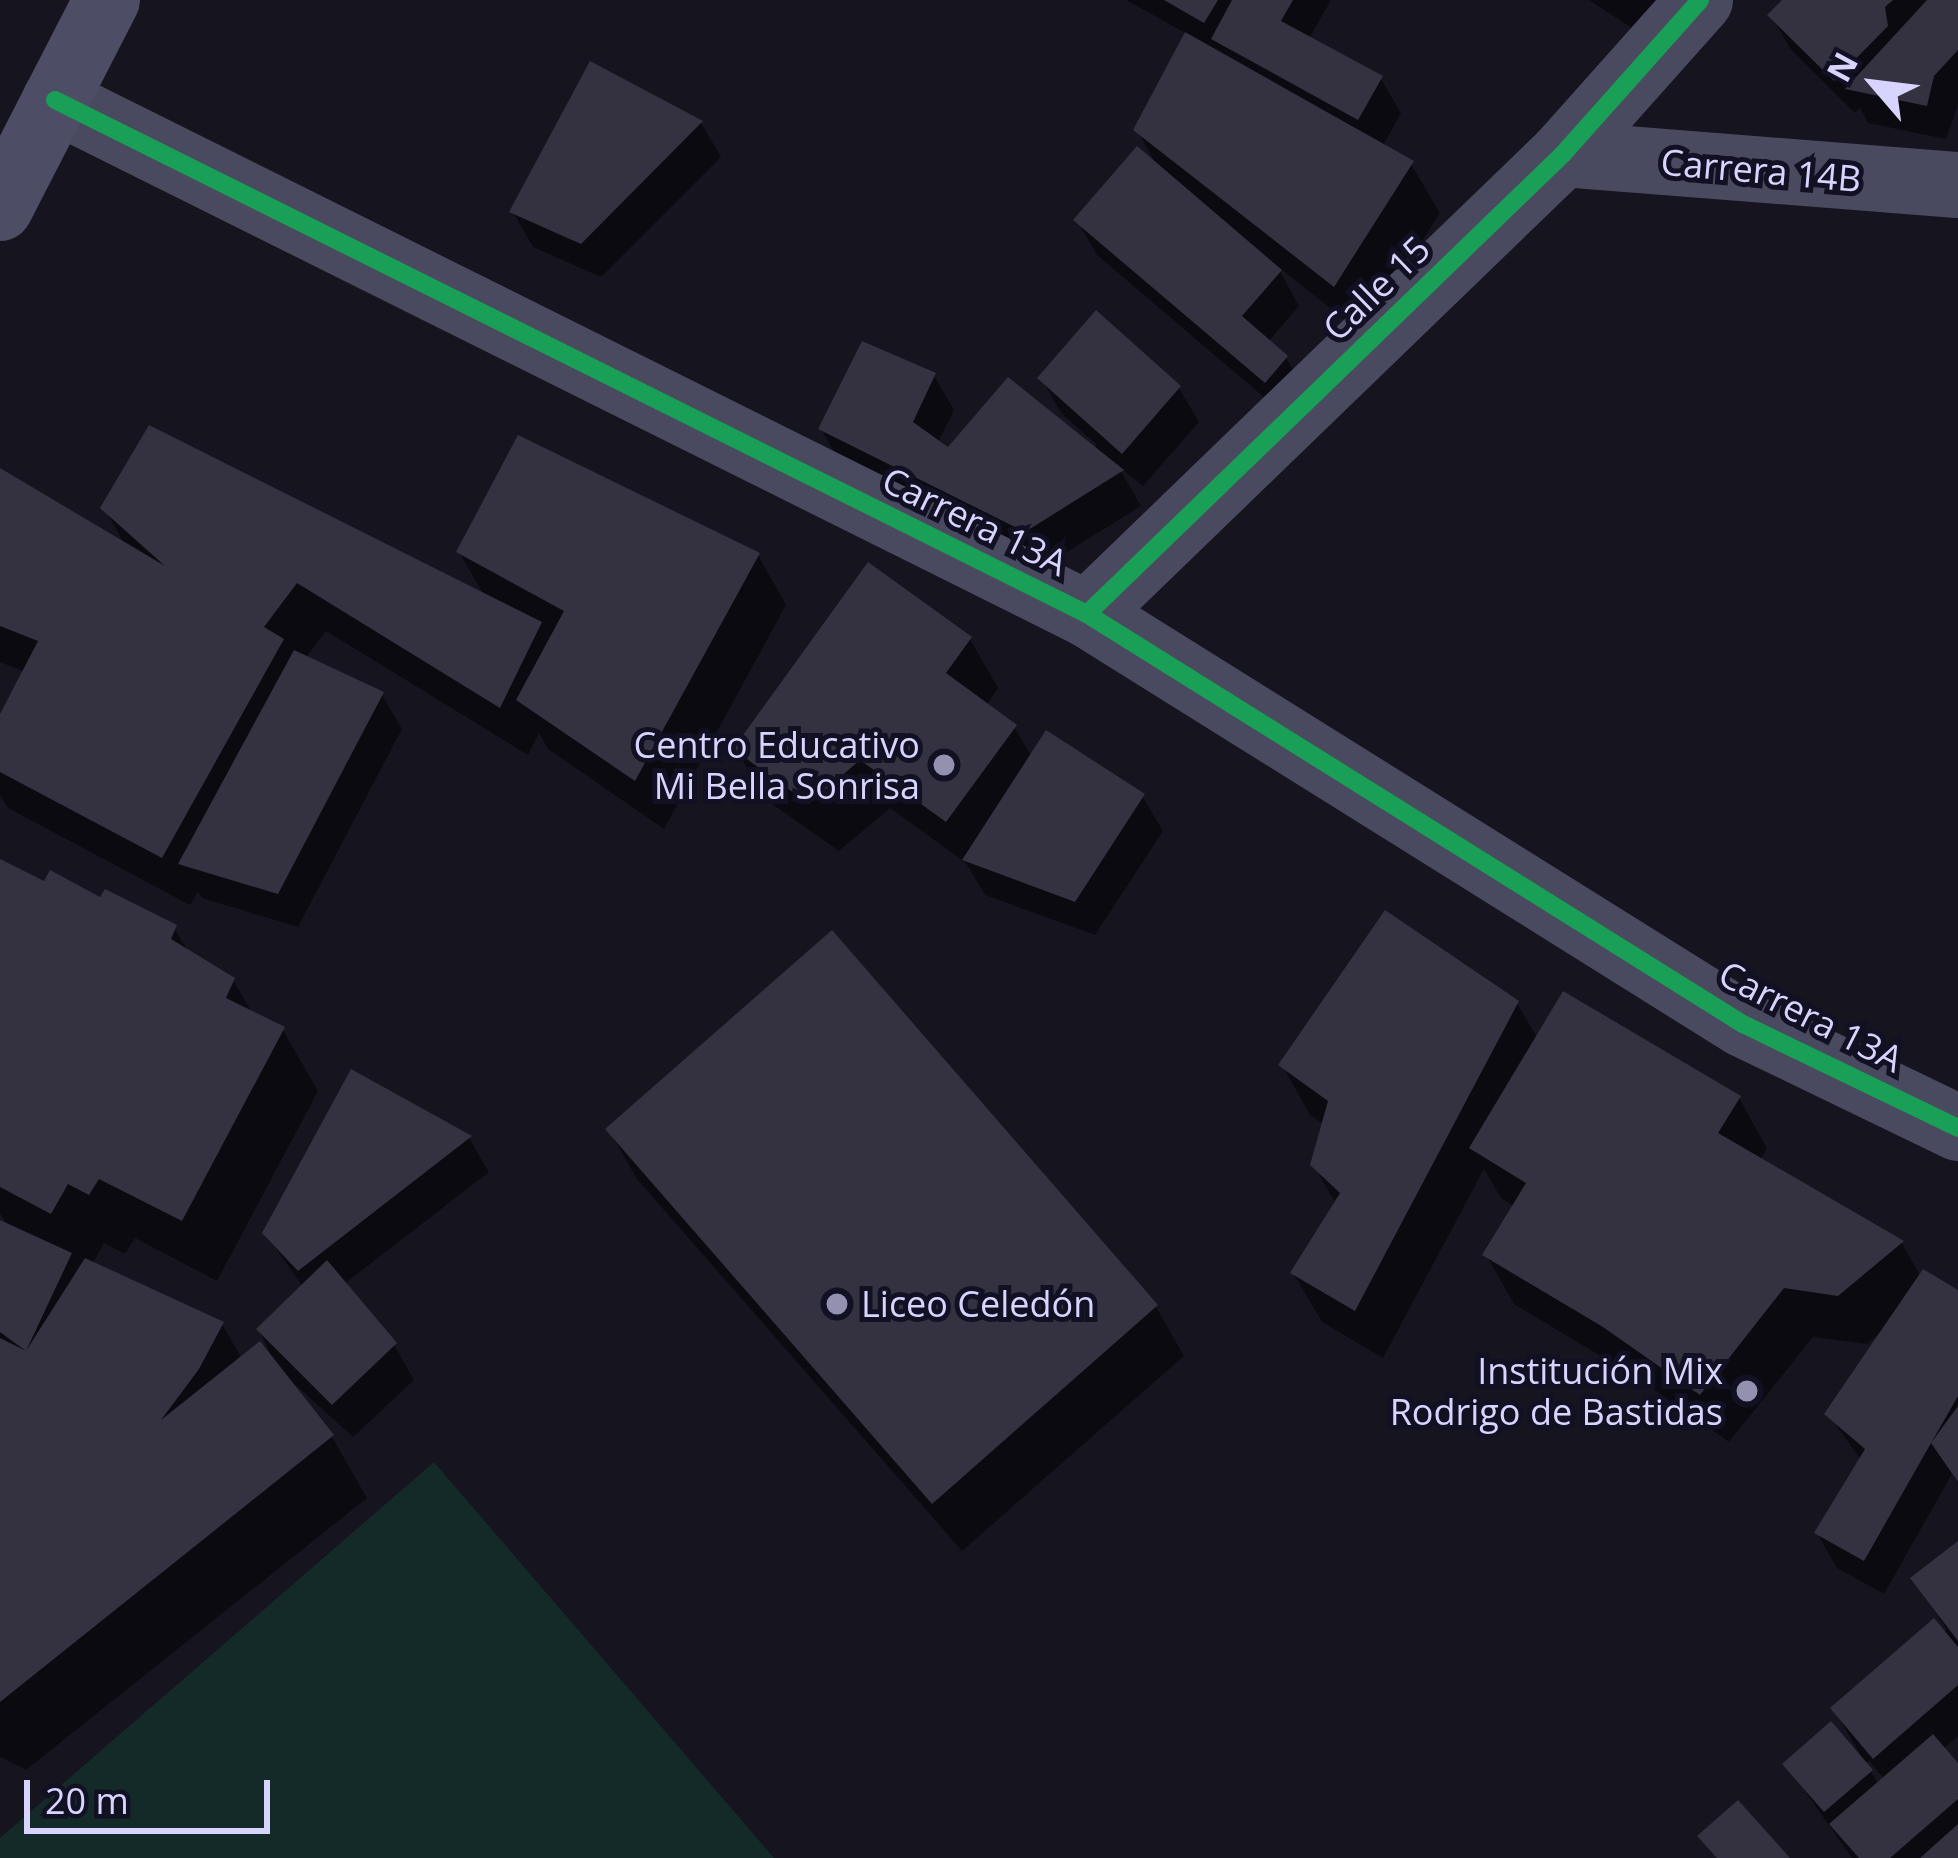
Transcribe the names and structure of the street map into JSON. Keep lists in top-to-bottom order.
{
  "streets": {
    "street": ["Carrera 14B", "Calle 15", "Carrera 13A"]
  },
  "crossings": [
    ["Carrera 14B", "Calle 15"],
    ["Calle 15", "Carrera 13A"]
  ],
  "places": ["Centro Educativo Mi Bella Sonrisa", "Liceo Celedón", "Institución Mix Rodrigo de Bastidas"],
  "scale_bar": "20 m",
  "north": "top left"
}
